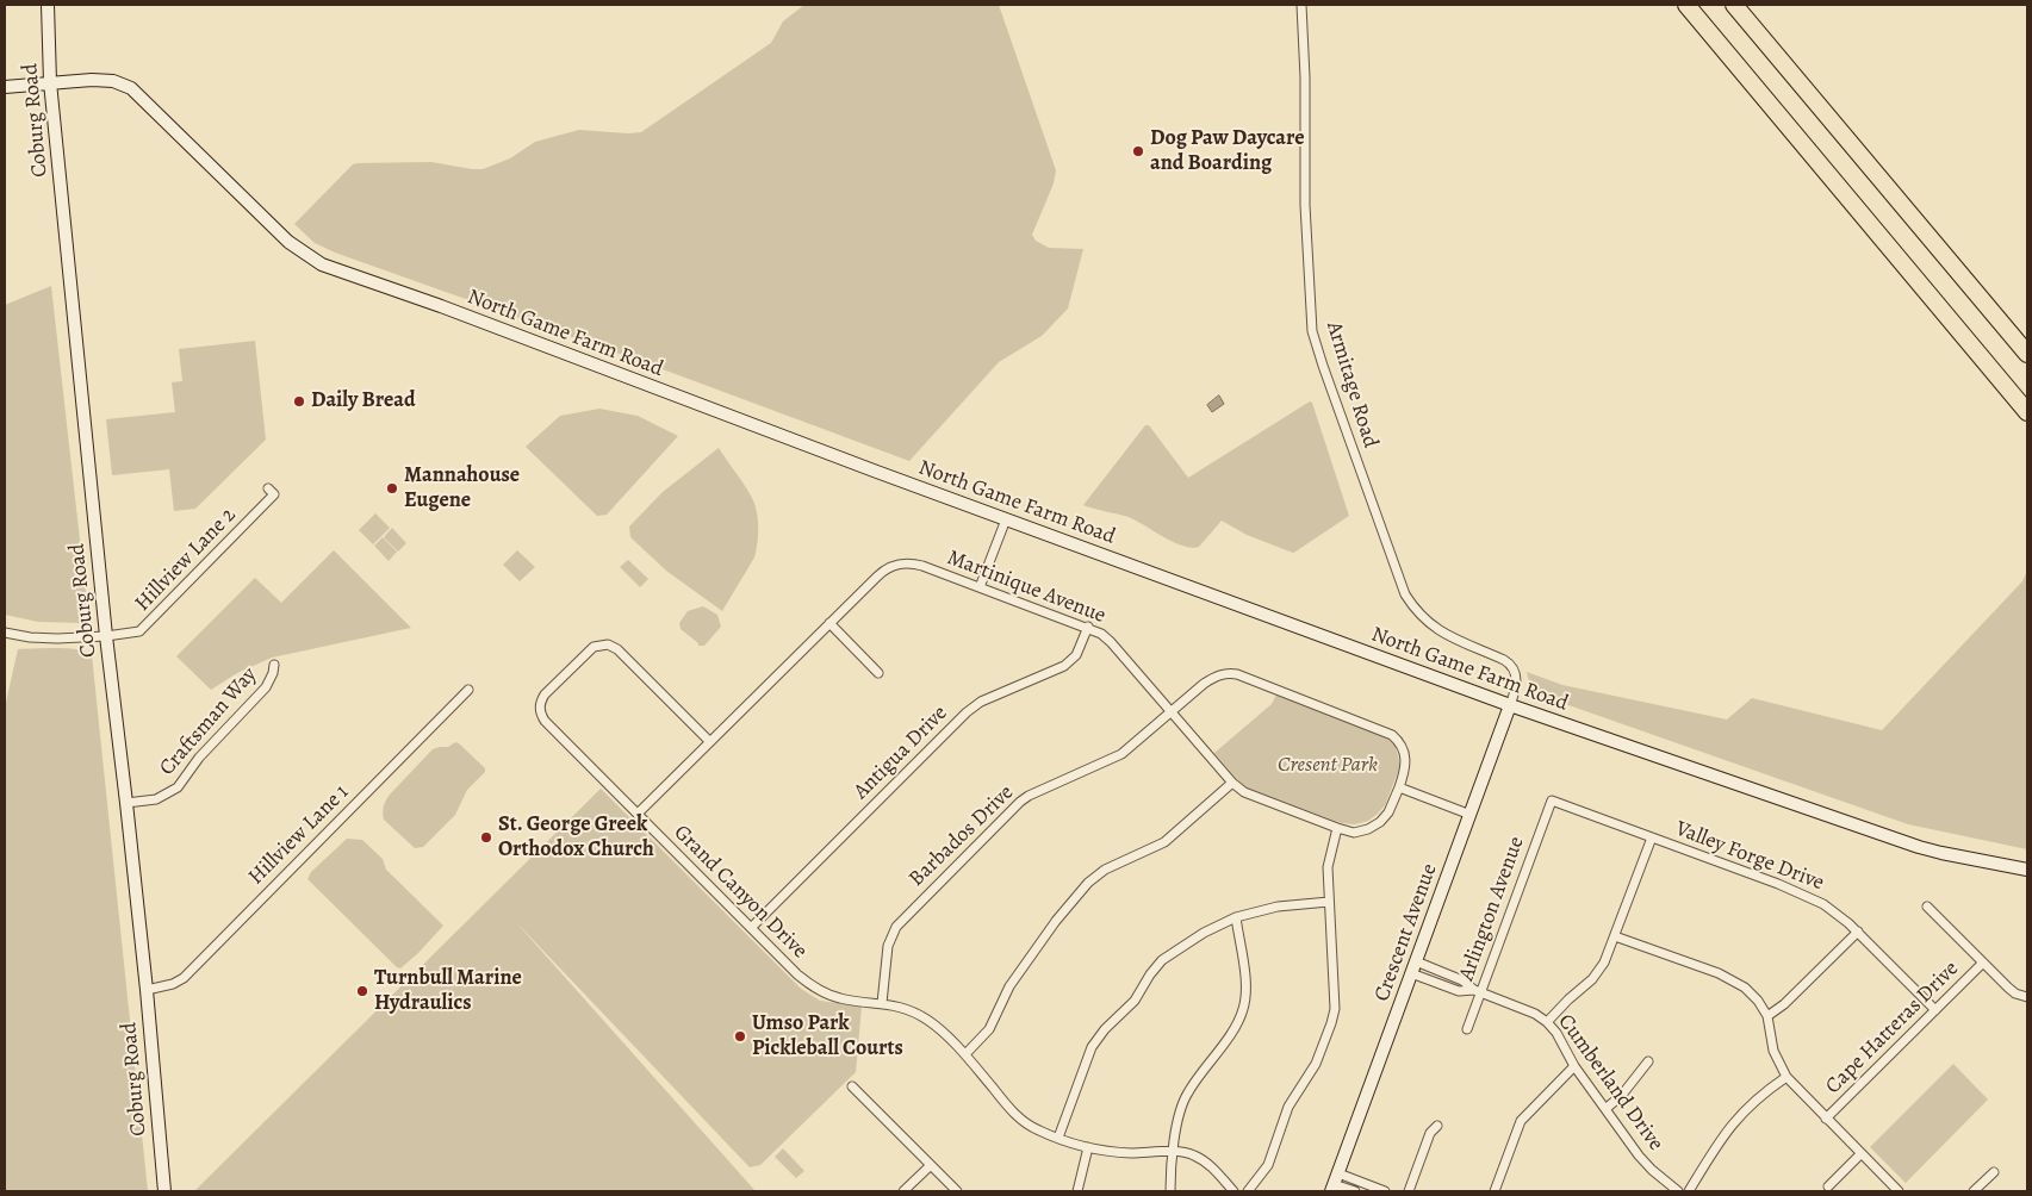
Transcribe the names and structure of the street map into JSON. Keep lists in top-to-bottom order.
{
  "streets": {
    "main road": ["Coburg Road", "North Game Farm Road", "Crescent Avenue"],
    "street": [
      "Armitage Road",
      "Hillview Lane 2",
      "Martinique Avenue",
      "Craftsman Way",
      "Antigua Drive",
      "Hillview Lane 1",
      "Barbados Drive",
      "Valley Forge Drive",
      "Grand Canyon Drive",
      "Arlington Avenue",
      "Cape Hatteras Drive",
      "Cumberland Drive"
    ]
  },
  "crossings": [
    ["Coburg Road", "North Game Farm Road"],
    ["Coburg Road", "Hillview Lane 2"],
    ["Coburg Road", "Craftsman Way"],
    ["Coburg Road", "Hillview Lane 1"],
    ["North Game Farm Road", "Armitage Road"],
    ["North Game Farm Road", "Crescent Avenue"],
    ["Armitage Road", "Crescent Avenue"],
    ["Martinique Avenue", "Antigua Drive"],
    ["Martinique Avenue", "Barbados Drive"],
    ["Martinique Avenue", "Grand Canyon Drive"],
    ["Antigua Drive", "Grand Canyon Drive"],
    ["Barbados Drive", "Grand Canyon Drive"],
    ["Valley Forge Drive", "Arlington Avenue"],
    ["Valley Forge Drive", "Cape Hatteras Drive"],
    ["Arlington Avenue", "Cumberland Drive"],
    ["Crescent Avenue", "Cumberland Drive"]
  ],
  "parks": ["Cresent Park"],
  "places": [
    "Dog Paw Daycare and Boarding",
    "Daily Bread",
    "Mannahouse Eugene",
    "St. George Greek Orthodox Church",
    "Turnbull Marine Hydraulics",
    "Umso Park Pickleball Courts"
  ]
}
